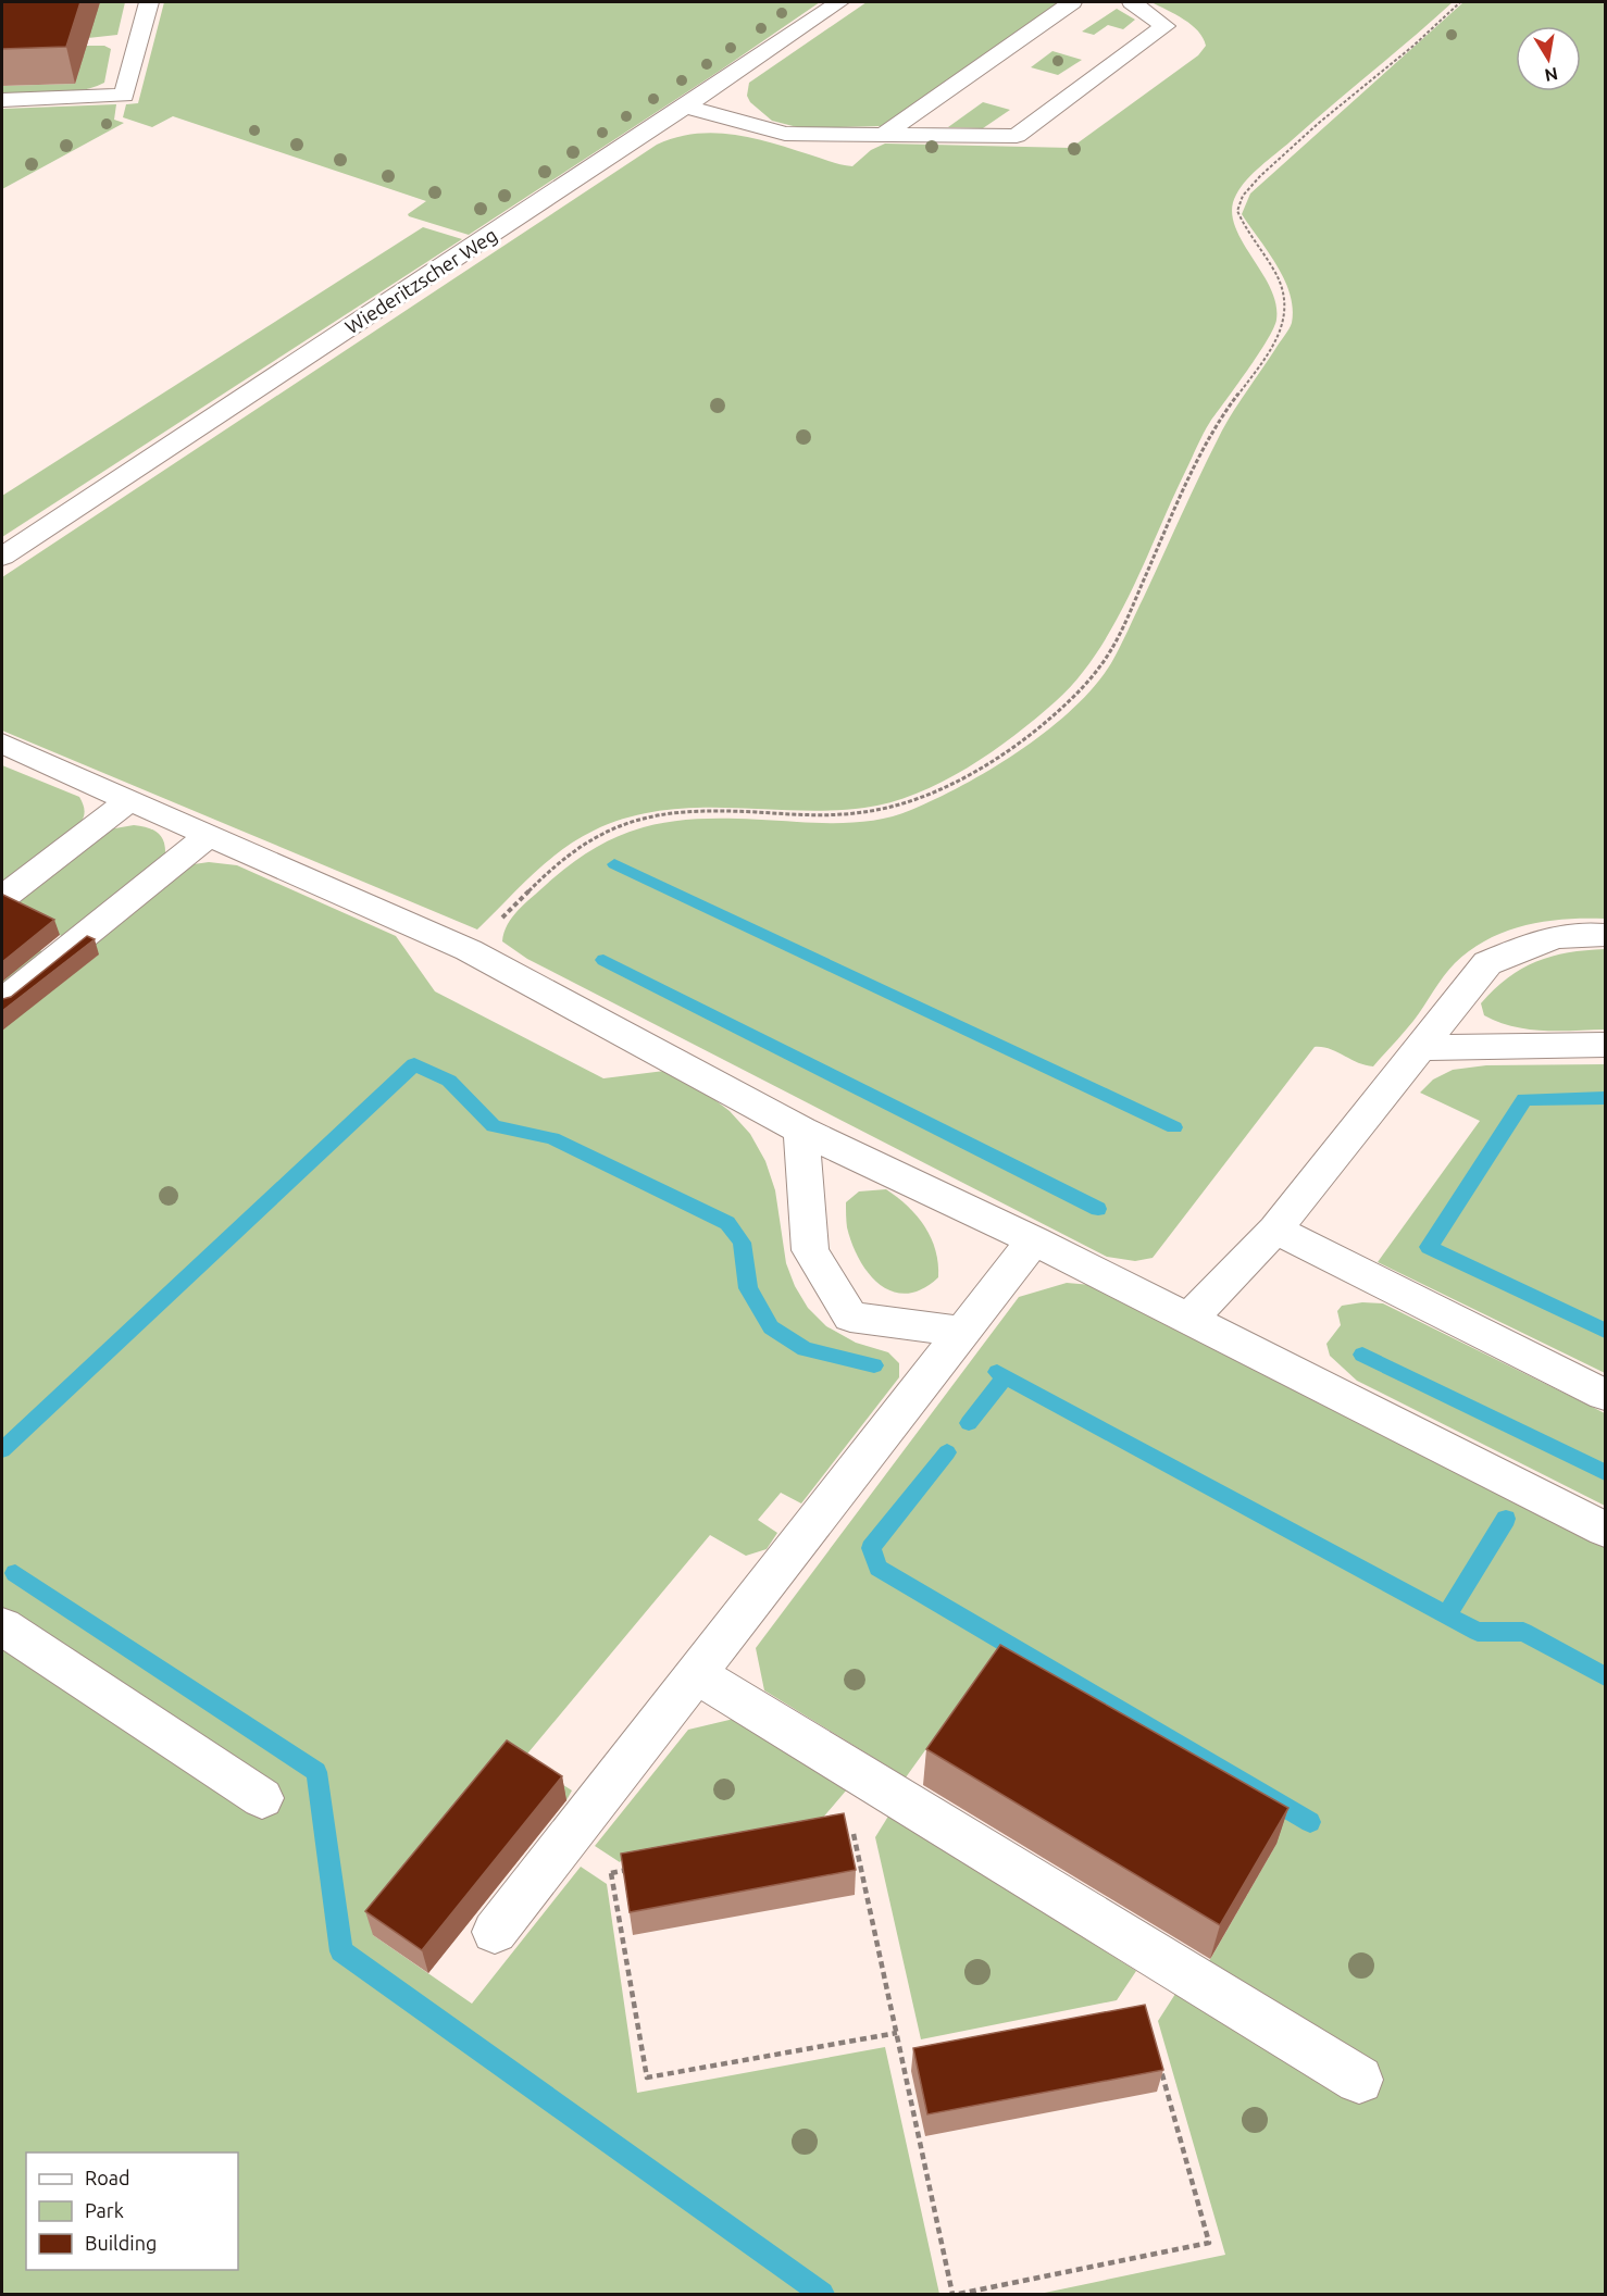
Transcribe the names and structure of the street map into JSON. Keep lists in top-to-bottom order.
{
  "streets": {
    "lane": ["Wiederitzscher Weg"]
  },
  "legend": ["Road", "Park", "Building"],
  "north": "bottom"
}
